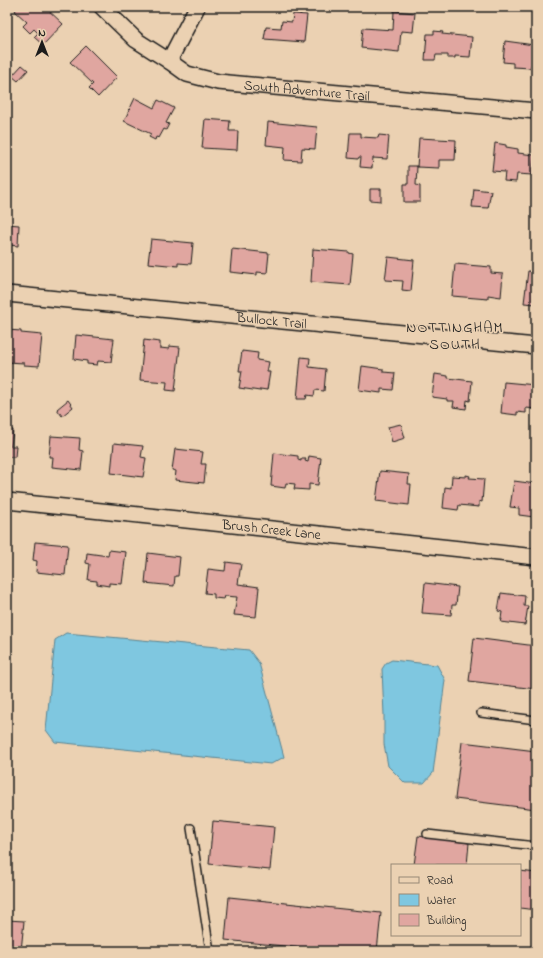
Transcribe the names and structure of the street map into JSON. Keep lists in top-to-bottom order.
{
  "streets": {
    "street": ["South Adventure Trail", "Bullock Trail", "Brush Creek Lane"]
  },
  "districts": ["NOTTINGHAM SOUTH"],
  "legend": ["Road", "Water", "Building"],
  "north": "top"
}
